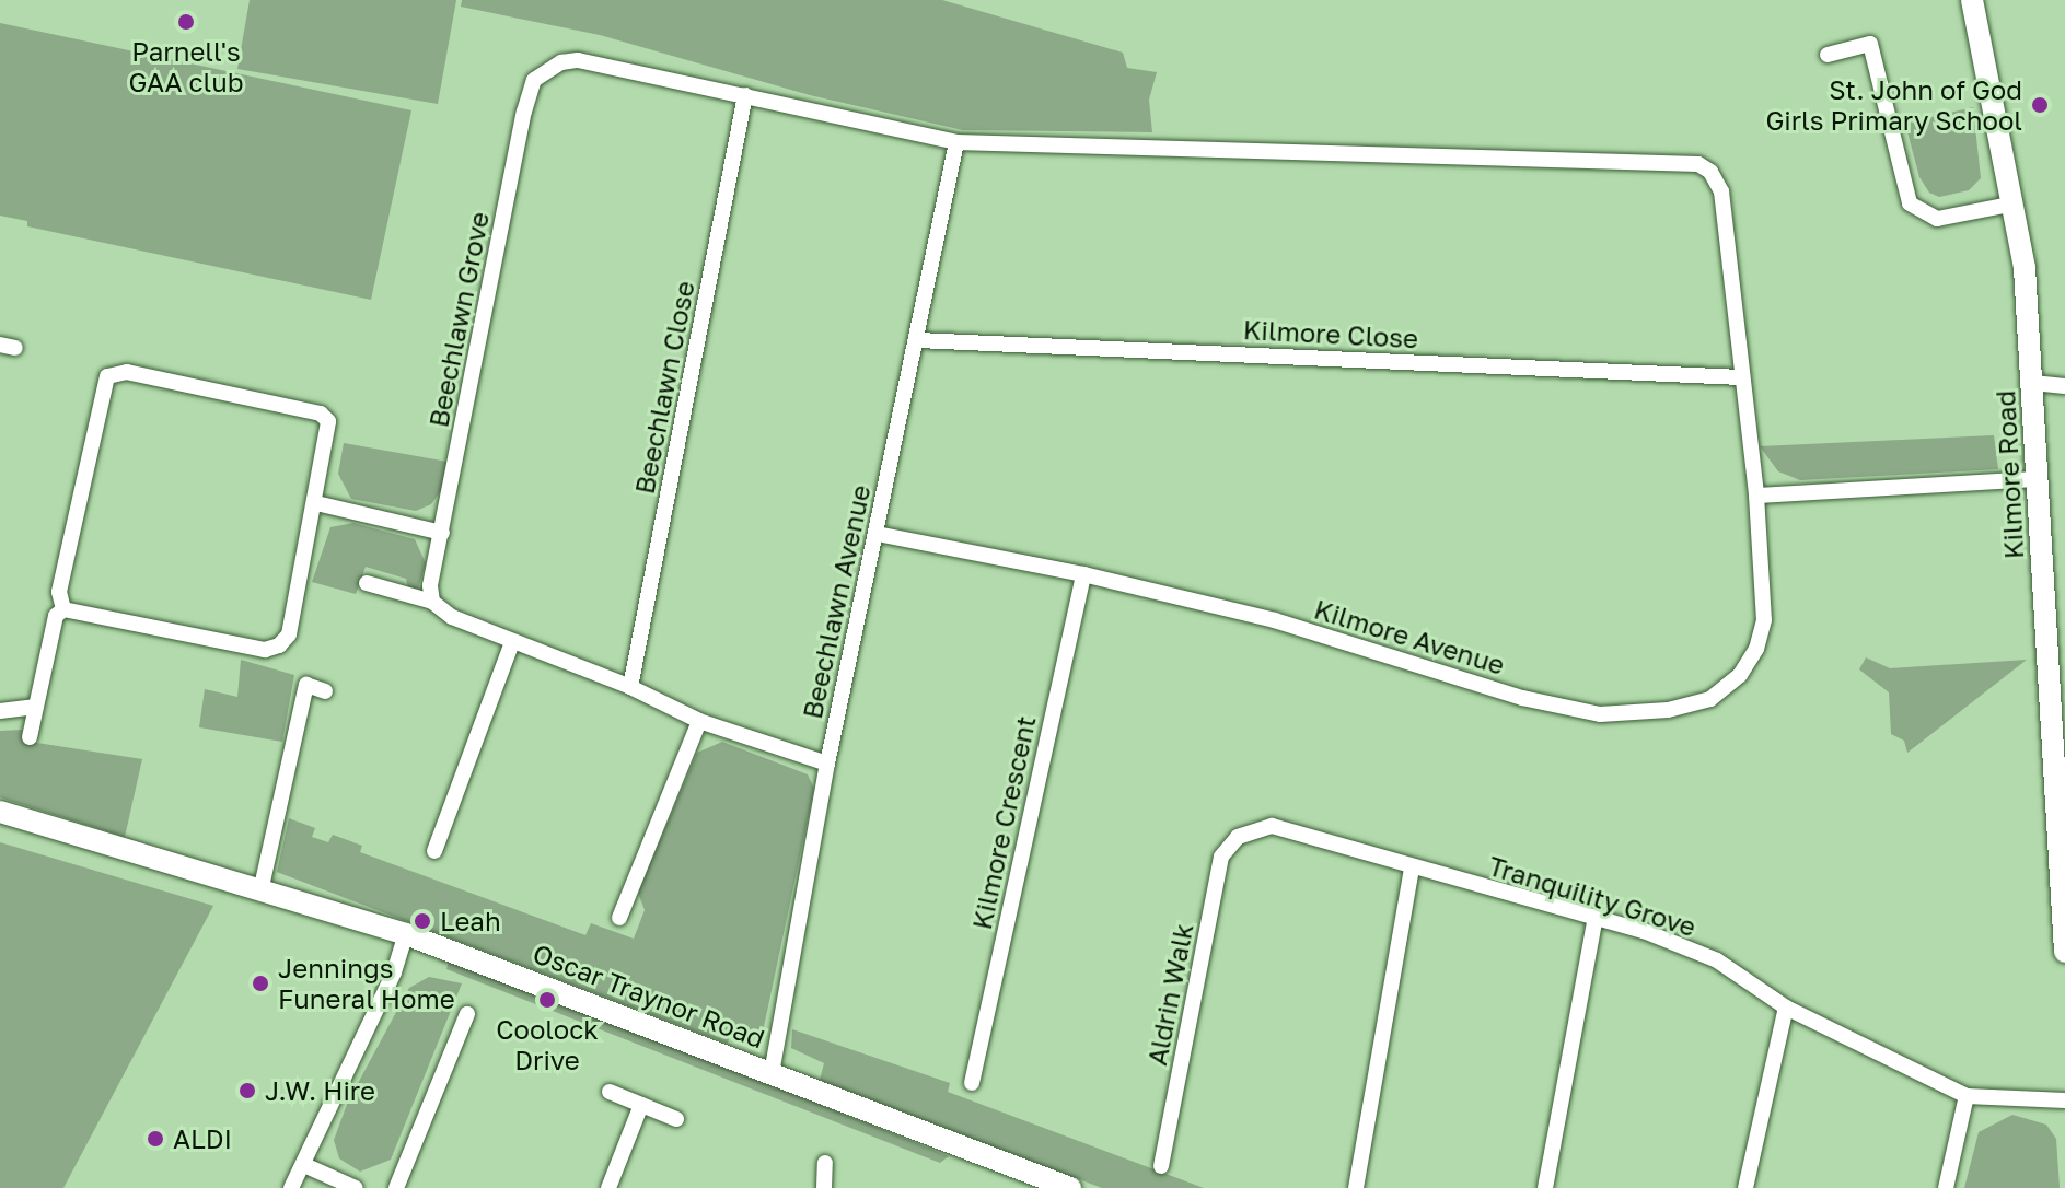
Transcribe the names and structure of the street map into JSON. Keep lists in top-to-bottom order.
{
  "streets": {
    "main road": ["Kilmore Road", "Oscar Traynor Road"],
    "street": [
      "Beechlawn Grove",
      "Kilmore Close",
      "Beechlawn Close",
      "Beechlawn Avenue",
      "Kilmore Avenue",
      "Kilmore Crescent",
      "Tranquility Grove",
      "Aldrin Walk"
    ]
  },
  "crossings": [
    ["Beechlawn Grove", "Kilmore Avenue"],
    ["Kilmore Close", "Beechlawn Avenue"],
    ["Kilmore Close", "Kilmore Avenue"],
    ["Beechlawn Close", "Kilmore Avenue"],
    ["Beechlawn Avenue", "Kilmore Avenue"],
    ["Beechlawn Avenue", "Oscar Traynor Road"],
    ["Kilmore Avenue", "Kilmore Crescent"],
    ["Tranquility Grove", "Aldrin Walk"]
  ],
  "places": [
    "Parnell's GAA club",
    "St. John of God Girls Primary School",
    "Leah",
    "Jennings Funeral Home",
    "Coolock Drive",
    "J.W. Hire",
    "ALDI"
  ]
}
